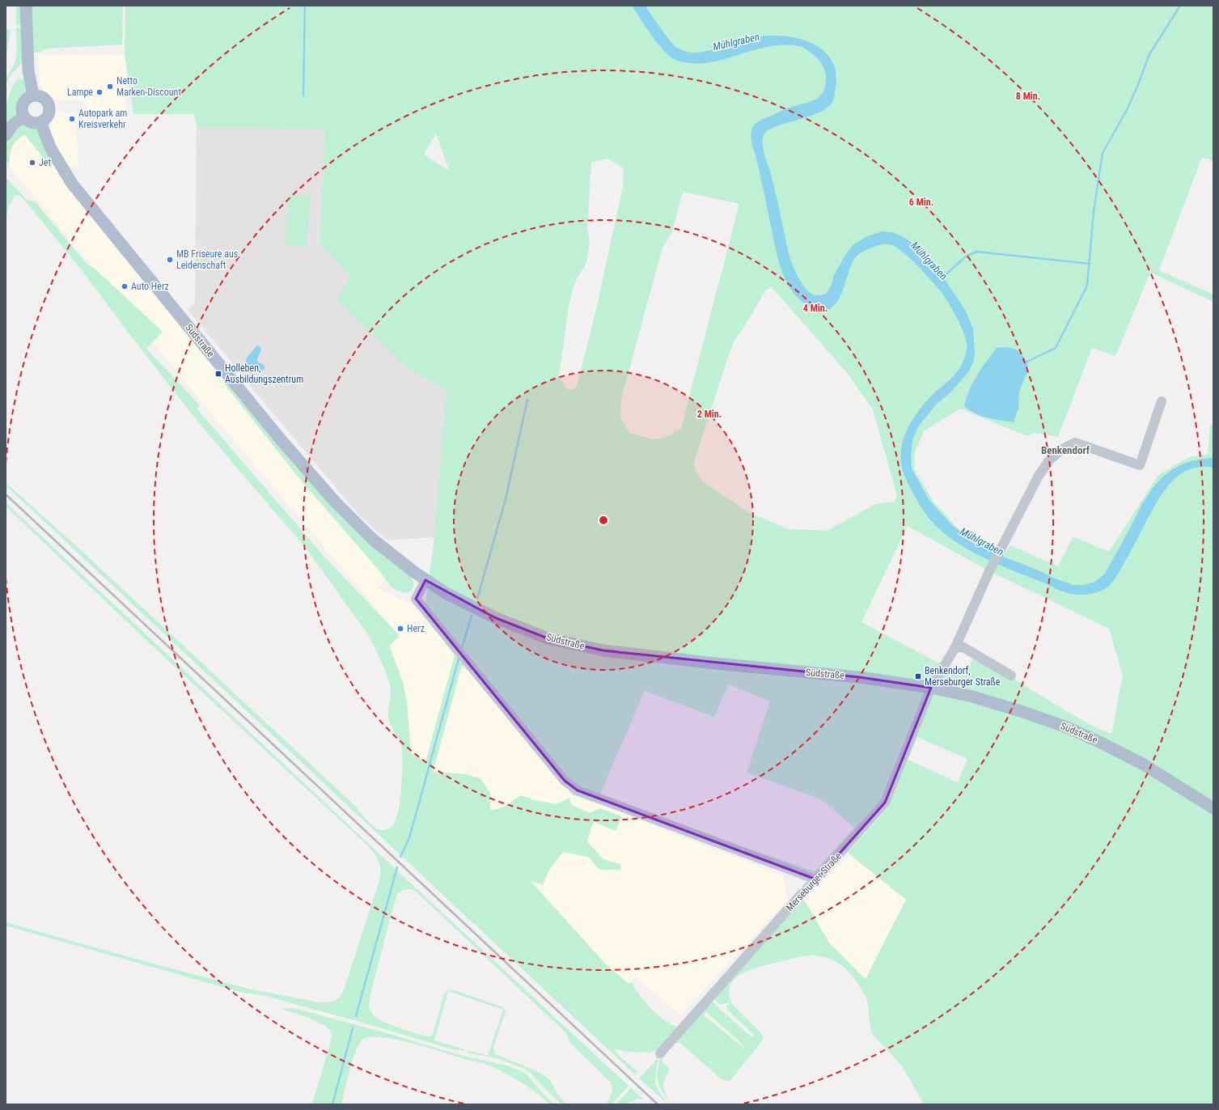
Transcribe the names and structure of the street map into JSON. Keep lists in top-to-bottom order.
{
  "streets": {
    "main road": ["Südstraße"],
    "street": ["Merseburger Straße"]
  },
  "crossings": [
    ["Südstraße", "Merseburger Straße"]
  ],
  "districts": ["Benkendorf"],
  "water": ["Mühlgraben"],
  "places": {
    "other": [
      "Netto Marken-Discount",
      "Lampe",
      "Autopark am Kreisverkehr",
      "Jet",
      "MB Friseure aus Leidenschaft",
      "Auto Herz",
      "Herz"
    ],
    "transit": ["Holleben, Ausbildungszentrum", "Benkendorf, Merseburger Straße"]
  },
  "rings": [
    "8 Min.",
    "6 Min.",
    "4 Min.",
    "2 Min."
  ]
}
